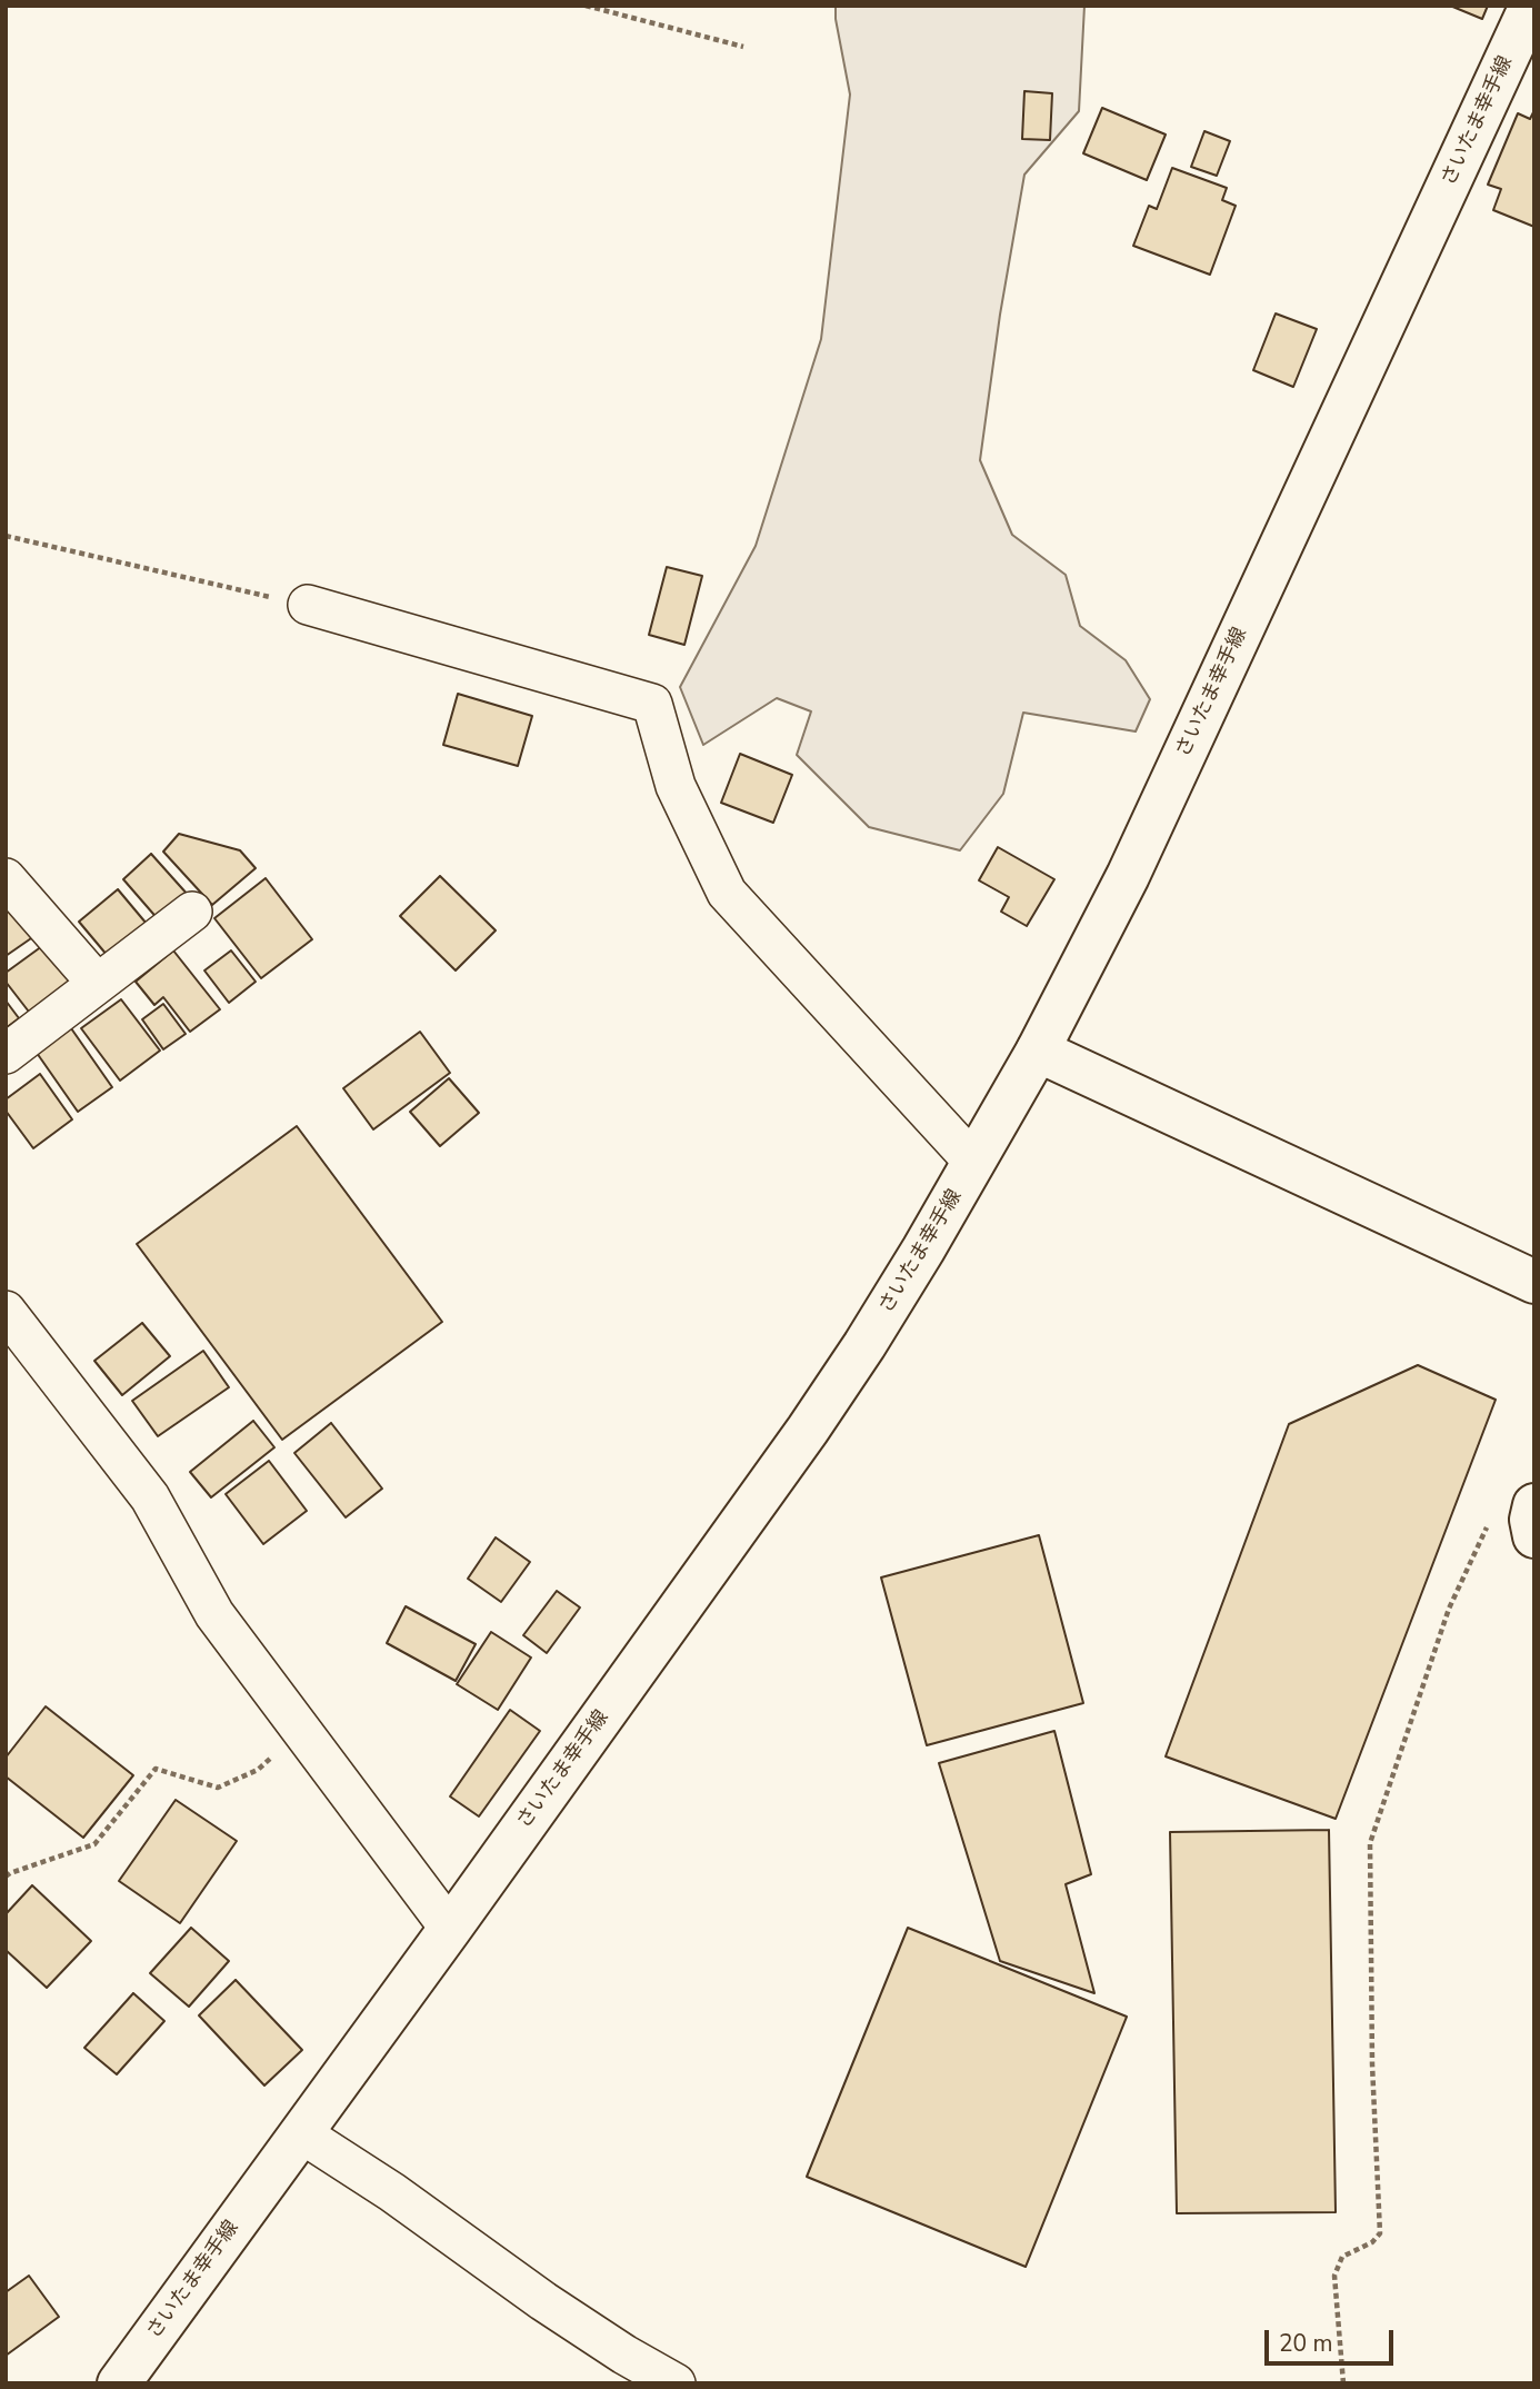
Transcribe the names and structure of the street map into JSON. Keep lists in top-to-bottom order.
{
  "streets": {
    "main road": ["さいたま幸手線"]
  },
  "scale_bar": "20 m"
}
